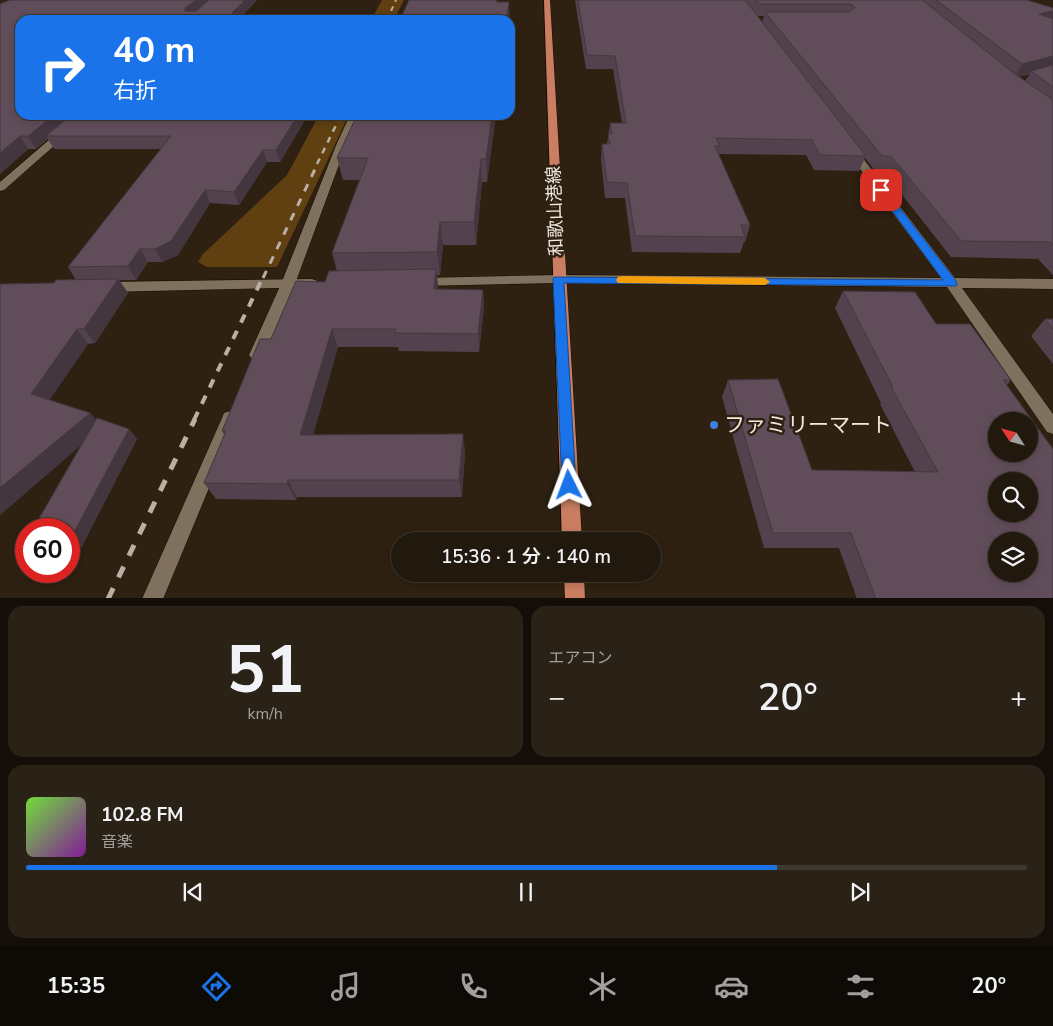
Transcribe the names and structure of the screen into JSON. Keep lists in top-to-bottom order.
{
  "streets": {
    "main road": ["和歌山港線"]
  },
  "places": ["ファミリーマート"],
  "north": "top left",
  "page": {
    "turn": ["40 m", "右折"],
    "limit": "60",
    "trip": "15:36 · 1 分 · 140 m",
    "tile": [
      ["51", "km/h"],
      "エアコン"
    ],
    "heat": ["−", "20°", "+"],
    "song": ["102.8 FM", "音楽"],
    "tabs": ["15:35", "20°"]
  }
}
